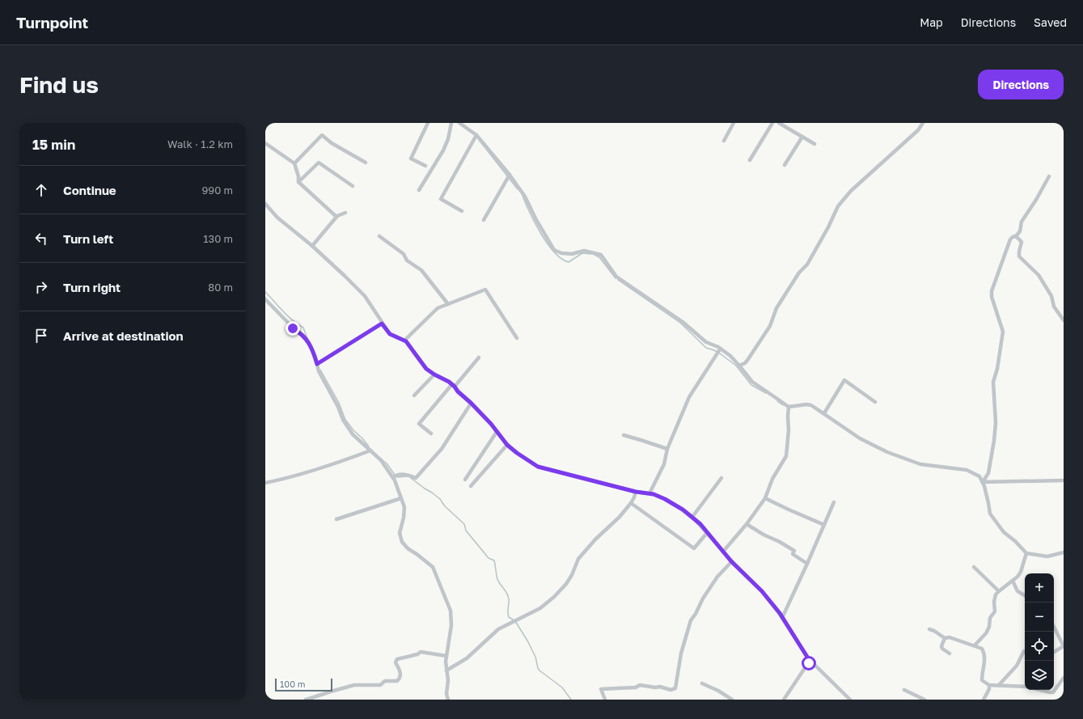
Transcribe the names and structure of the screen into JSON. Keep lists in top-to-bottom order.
{
  "scale_bar": "100 m",
  "page": {
    "header": "Turnpoint",
    "nav": ["Map", "Directions", "Saved"],
    "buttons": "Directions",
    "title": "Find us",
    "heading": ["15 min", "Walk · 1.2 km"],
    "list": [
      ["Continue", "990 m"],
      ["Turn left", "130 m"],
      ["Turn right", "80 m"],
      "Arrive at destination"
    ],
    "map_buttons": ["+", "−"],
    "scale": "100 m"
  }
}
